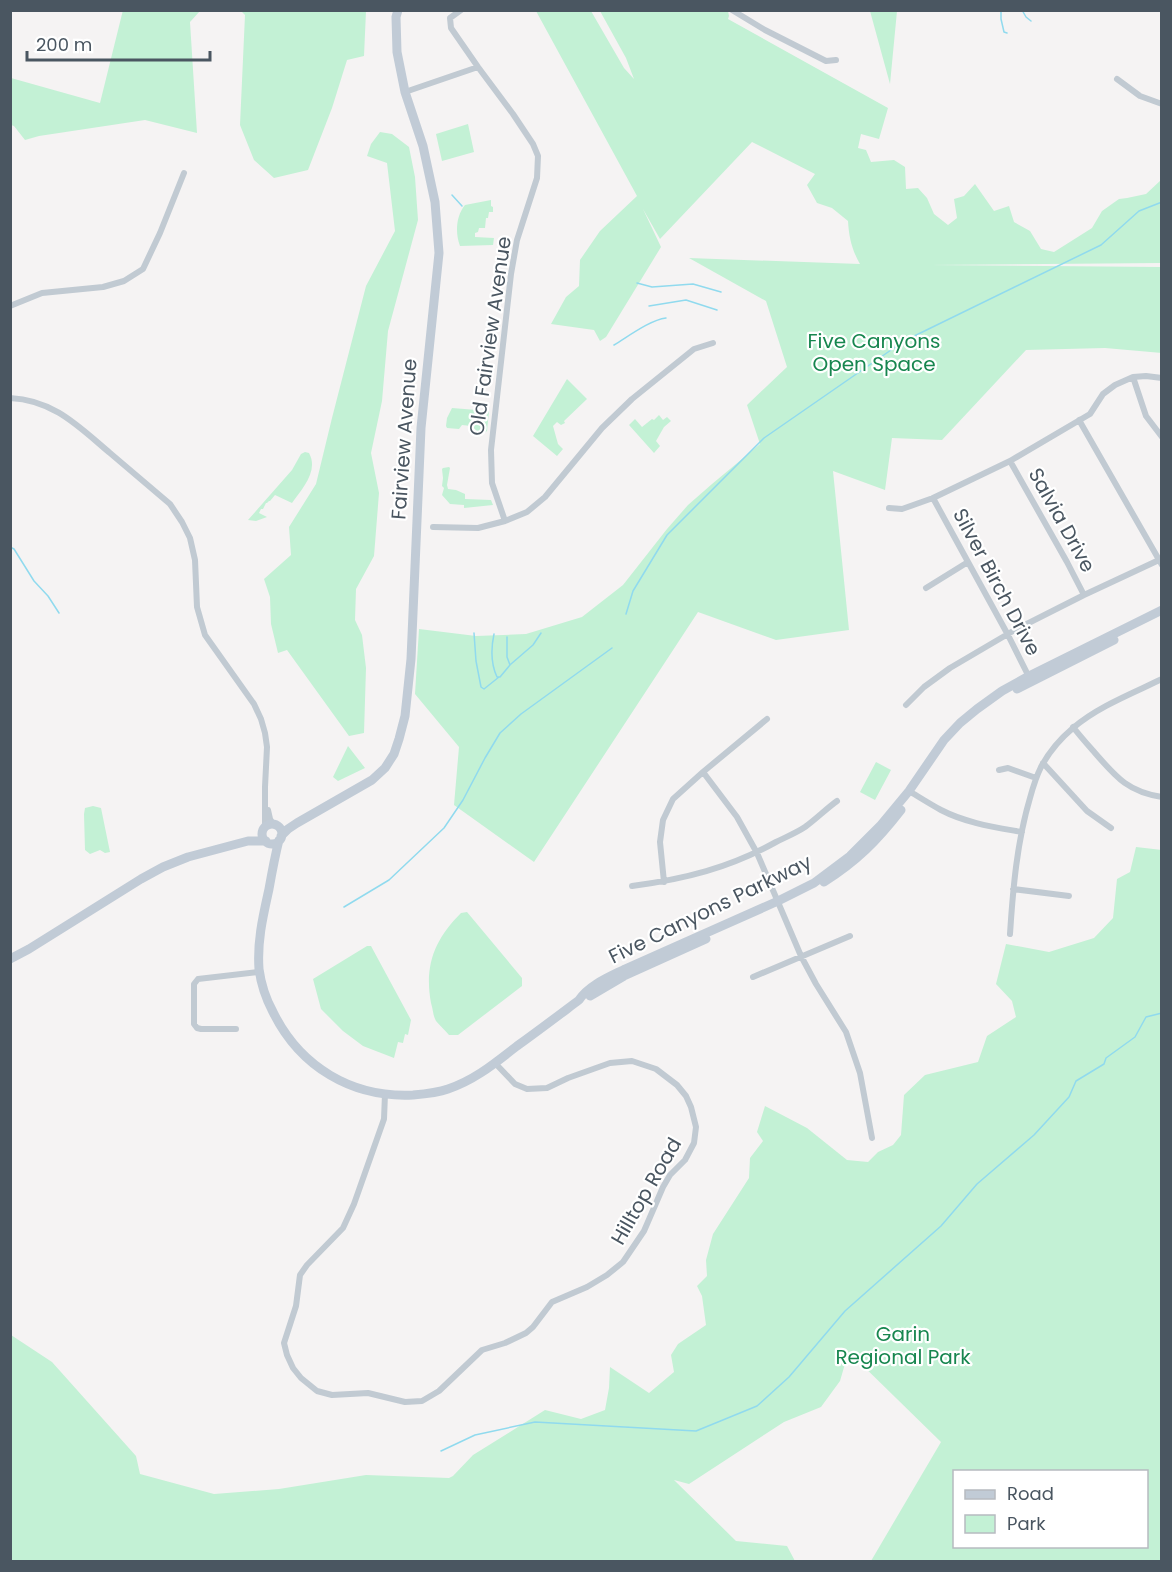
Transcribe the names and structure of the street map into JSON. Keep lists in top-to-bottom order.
{
  "streets": {
    "main road": ["Fairview Avenue", "Five Canyons Parkway"],
    "street": [
      "Old Fairview Avenue",
      "Salvia Drive",
      "Silver Birch Drive",
      "Hilltop Road"
    ]
  },
  "crossings": [
    ["Fairview Avenue", "Five Canyons Parkway"],
    ["Silver Birch Drive", "Five Canyons Parkway"],
    ["Five Canyons Parkway", "Hilltop Road"]
  ],
  "parks": ["Five Canyons Open Space", "Garin Regional Park"],
  "legend": ["Road", "Park"],
  "scale_bar": "200 m"
}
